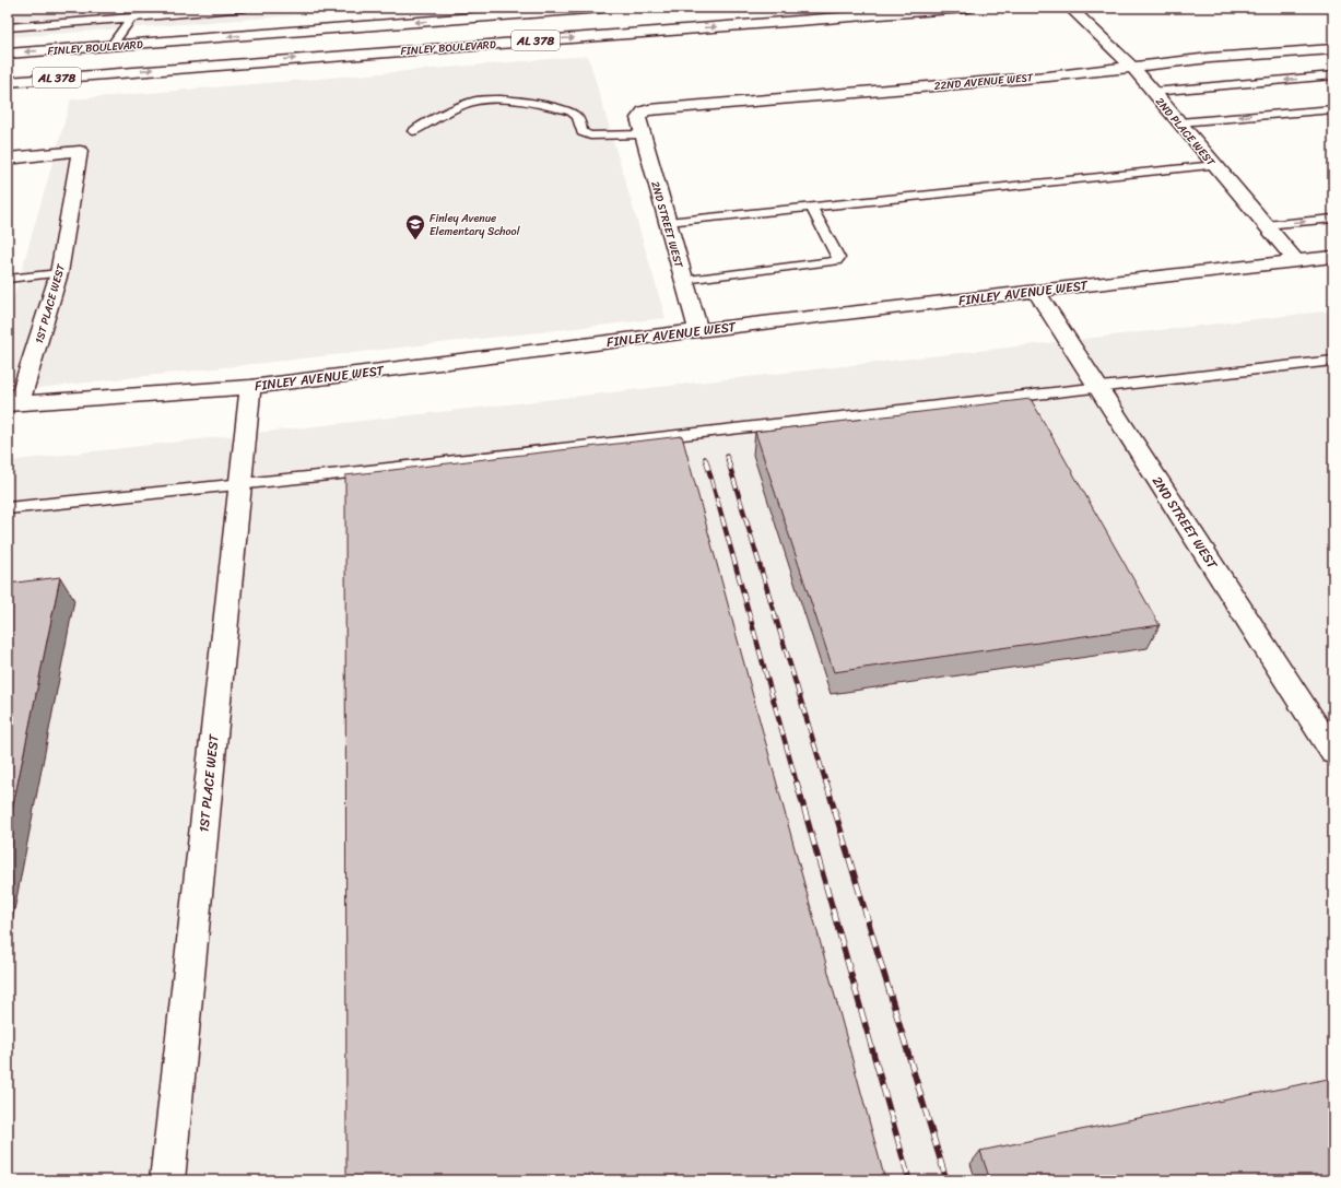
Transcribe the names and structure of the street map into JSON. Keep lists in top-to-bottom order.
{
  "streets": {
    "street": [
      "AL 378",
      "FINLEY BOULEVARD",
      "22ND AVENUE WEST",
      "2ND PLACE WEST",
      "2ND STREET WEST",
      "FINLEY AVENUE WEST",
      "1ST PLACE WEST"
    ]
  },
  "crossings": [
    ["22ND AVENUE WEST", "2ND PLACE WEST"],
    ["22ND AVENUE WEST", "2ND STREET WEST"],
    ["2ND PLACE WEST", "FINLEY AVENUE WEST"],
    ["2ND STREET WEST", "FINLEY AVENUE WEST"],
    ["FINLEY AVENUE WEST", "1ST PLACE WEST"]
  ],
  "places": {
    "school or university": ["Finley Avenue Elementary School"]
  }
}
